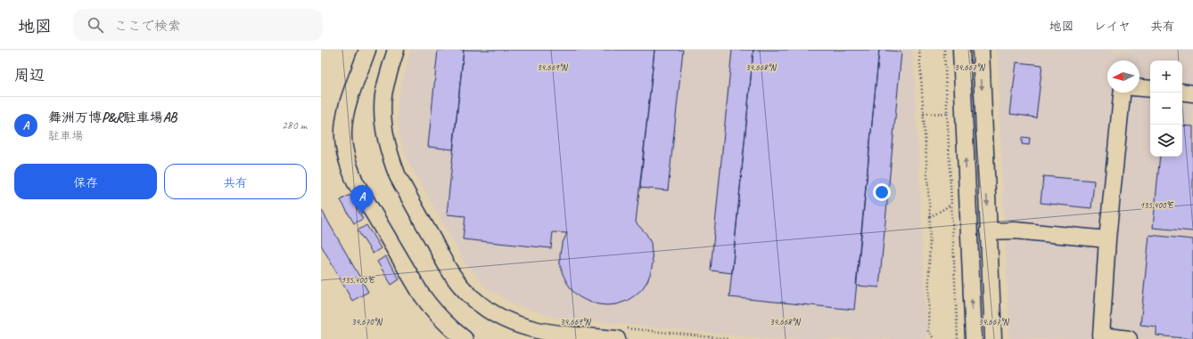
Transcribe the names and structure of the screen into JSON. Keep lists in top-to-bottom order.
{
  "north": "left",
  "page": {
    "header": "地図",
    "search": "ここで検索",
    "nav": ["地図", "レイヤ", "共有"],
    "heading": "周辺",
    "map_buttons": ["+", "−"],
    "list": [
      {
        "mark": "A",
        "name": "舞洲万博P&R駐車場AB",
        "note": "駐車場",
        "value": "280 m"
      }
    ],
    "buttons": ["保存", "共有"],
    "pins": "A"
  },
  "coordinates": [
    "34.669°N",
    "34.668°N",
    "34.667°N",
    "135.400°E",
    "34.670°N"
  ]
}
